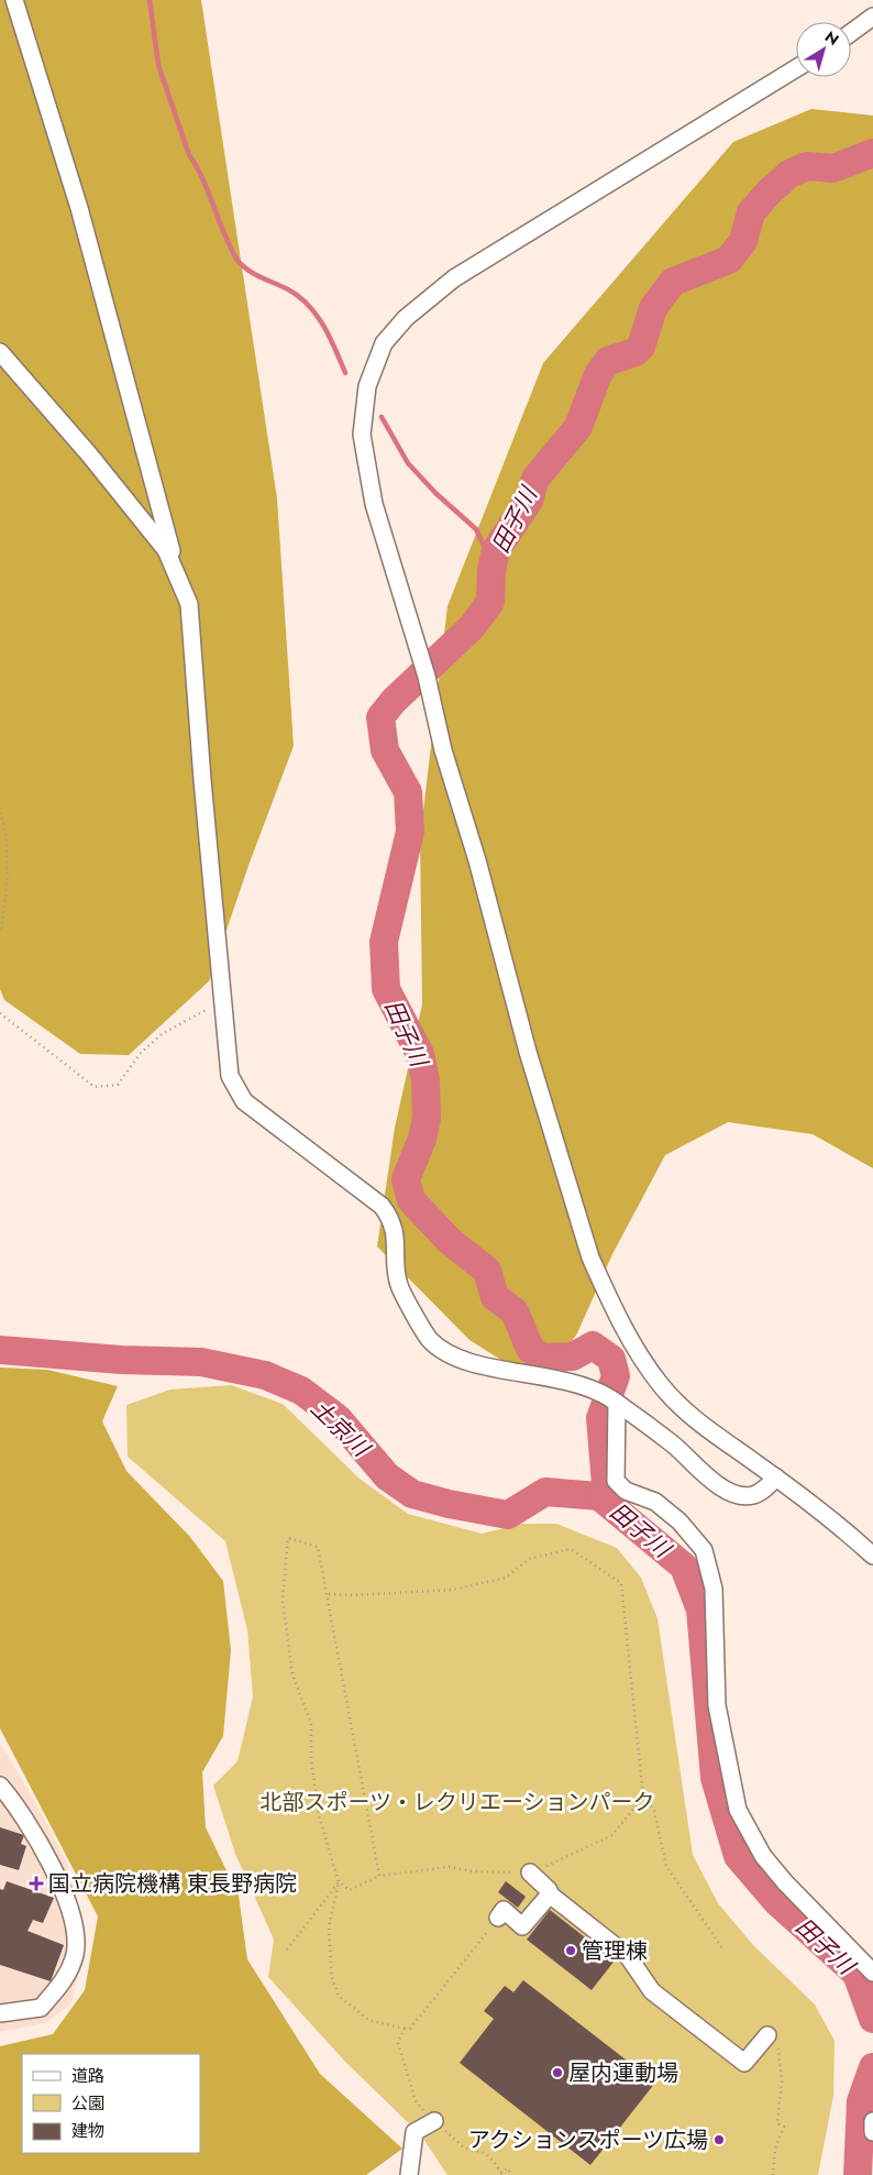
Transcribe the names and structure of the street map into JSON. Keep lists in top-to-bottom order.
{
  "water": ["田子川", "土京川"],
  "parks": ["北部スポーツ・レクリエーションパーク"],
  "places": {
    "health": ["国立病院機構 東長野病院"],
    "other": ["管理棟", "屋内運動場", "アクションスポーツ広場"]
  },
  "legend": ["道路", "公園", "建物"],
  "north": "top right"
}
